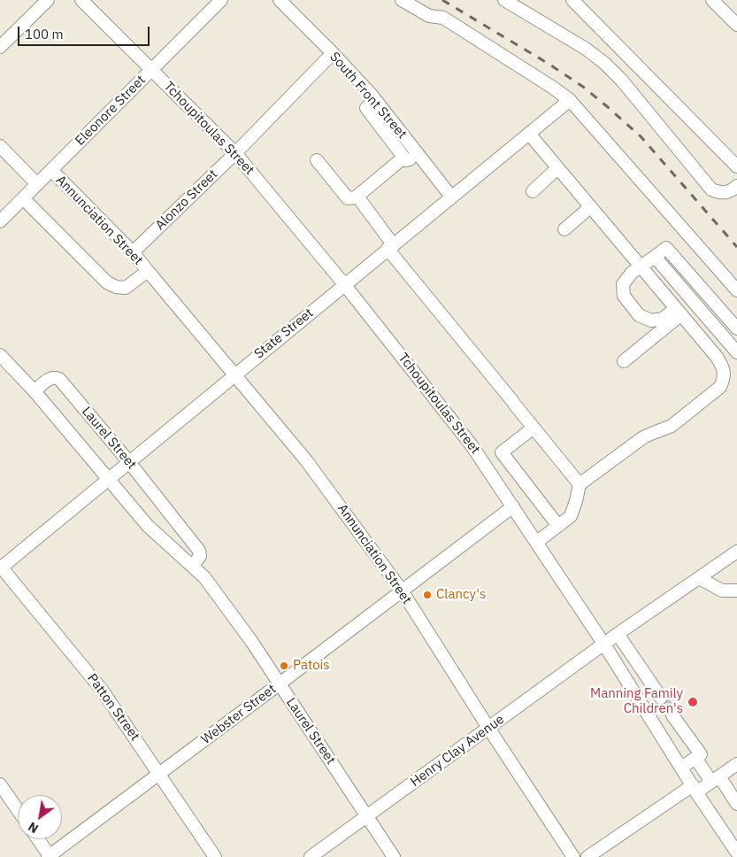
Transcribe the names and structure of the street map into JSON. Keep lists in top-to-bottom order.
{
  "streets": {
    "street": [
      "South Front Street",
      "Eleonore Street",
      "Tchoupitoulas Street",
      "Alonzo Street",
      "Annunciation Street",
      "State Street",
      "Laurel Street",
      "Patton Street",
      "Webster Street",
      "Henry Clay Avenue"
    ]
  },
  "crossings": [
    ["South Front Street", "Alonzo Street"],
    ["South Front Street", "State Street"],
    ["Eleonore Street", "Tchoupitoulas Street"],
    ["Eleonore Street", "Annunciation Street"],
    ["Tchoupitoulas Street", "Alonzo Street"],
    ["Tchoupitoulas Street", "State Street"],
    ["Tchoupitoulas Street", "Webster Street"],
    ["Tchoupitoulas Street", "Henry Clay Avenue"],
    ["Alonzo Street", "Annunciation Street"],
    ["Annunciation Street", "State Street"],
    ["Annunciation Street", "Webster Street"],
    ["Annunciation Street", "Henry Clay Avenue"],
    ["State Street", "Laurel Street"],
    ["State Street", "Patton Street"],
    ["Laurel Street", "Webster Street"],
    ["Laurel Street", "Henry Clay Avenue"],
    ["Patton Street", "Webster Street"]
  ],
  "places": ["Clancy's", "Patois", "Manning Family Children's"],
  "scale_bar": "100 m",
  "north": "bottom left"
}
